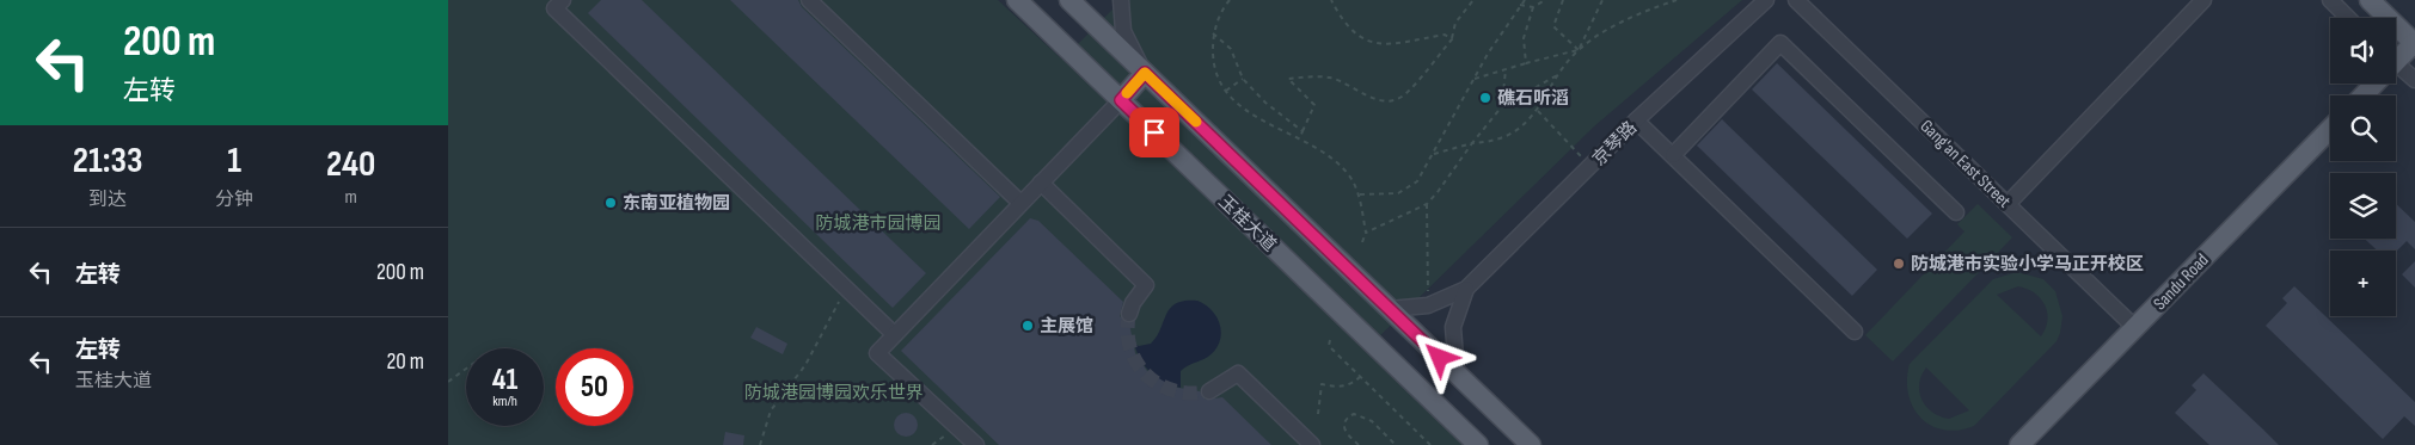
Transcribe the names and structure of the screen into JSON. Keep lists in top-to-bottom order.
{
  "streets": {
    "main road": ["玉桂大道", "Sandu Road"],
    "street": ["京琴路", "Gang'an East Street"]
  },
  "crossings": [
    ["Gang'an East Street", "Sandu Road"]
  ],
  "parks": ["防城港市园博园", "防城港园博园欢乐世界"],
  "places": [
    "礁石听滔",
    "东南亚植物园",
    "防城港市实验小学马正开校区",
    "主展馆"
  ],
  "page": {
    "turn": ["200 m", "左转"],
    "map_buttons": "+",
    "eta": [
      "21:33",
      "到达",
      "1",
      "分钟",
      "240",
      "m"
    ],
    "list": [
      {
        "name": "左转",
        "value": "200 m"
      },
      {
        "name": "左转",
        "note": "玉桂大道",
        "value": "20 m"
      }
    ],
    "speed": "41 km/h",
    "limit": "50"
  }
}
